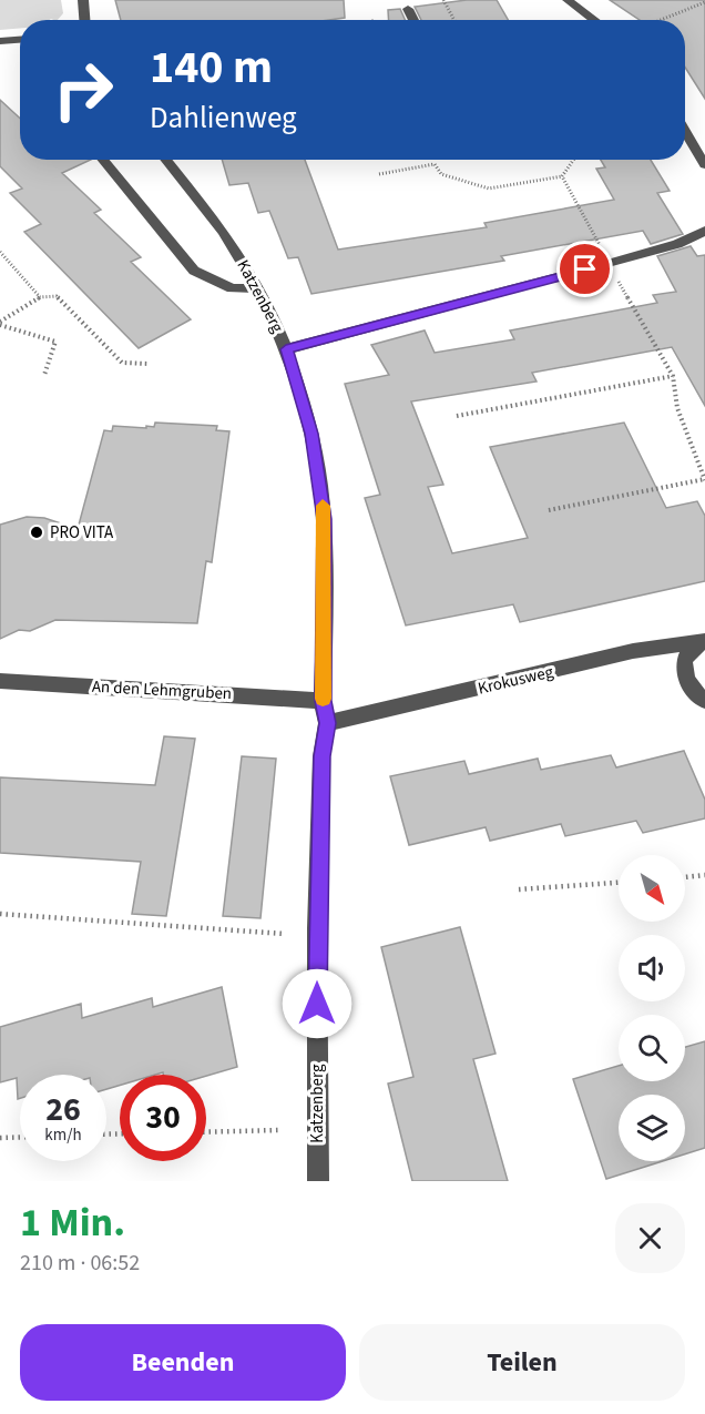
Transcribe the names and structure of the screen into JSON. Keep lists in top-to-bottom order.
{
  "streets": {
    "street": ["Katzenberg", "Krokusweg", "An den Lehmgruben"]
  },
  "crossings": [
    ["Katzenberg", "Krokusweg"],
    ["Katzenberg", "An den Lehmgruben"]
  ],
  "places": ["PRO VITA"],
  "north": "bottom right",
  "page": {
    "turn": ["140 m", "Dahlienweg"],
    "speed": "26 km/h",
    "limit": "30",
    "heading": ["1 Min.", "210 m · 06:52"],
    "buttons": ["Beenden", "Teilen"]
  }
}
